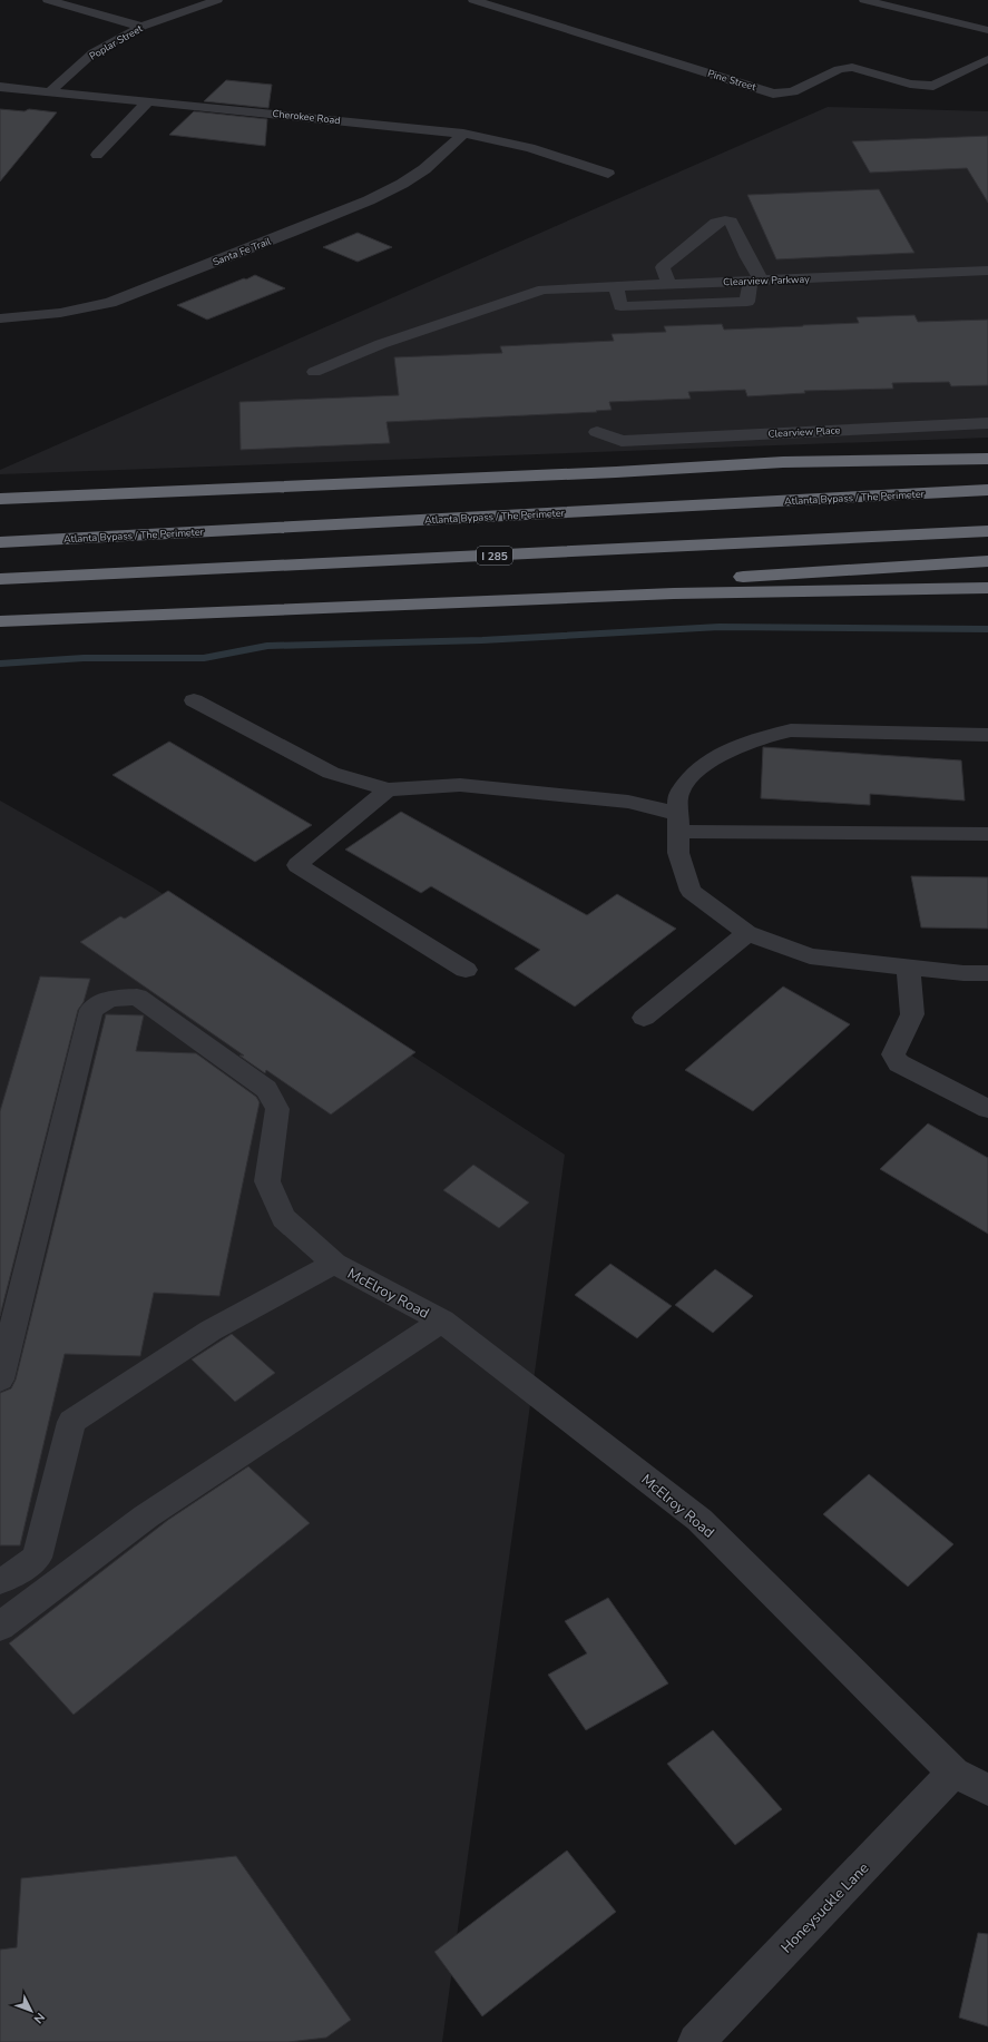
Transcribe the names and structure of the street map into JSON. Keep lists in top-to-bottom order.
{
  "streets": {
    "highway": ["Atlanta Bypass / The Perimeter", "I 285"],
    "street": [
      "Poplar Street",
      "Pine Street",
      "Cherokee Road",
      "Santa Fe Trail",
      "Clearview Parkway",
      "Clearview Place",
      "McElroy Road",
      "Honeysuckle Lane"
    ]
  },
  "crossings": [
    ["Poplar Street", "Cherokee Road"],
    ["Cherokee Road", "Santa Fe Trail"],
    ["McElroy Road", "Honeysuckle Lane"]
  ],
  "north": "bottom right"
}
